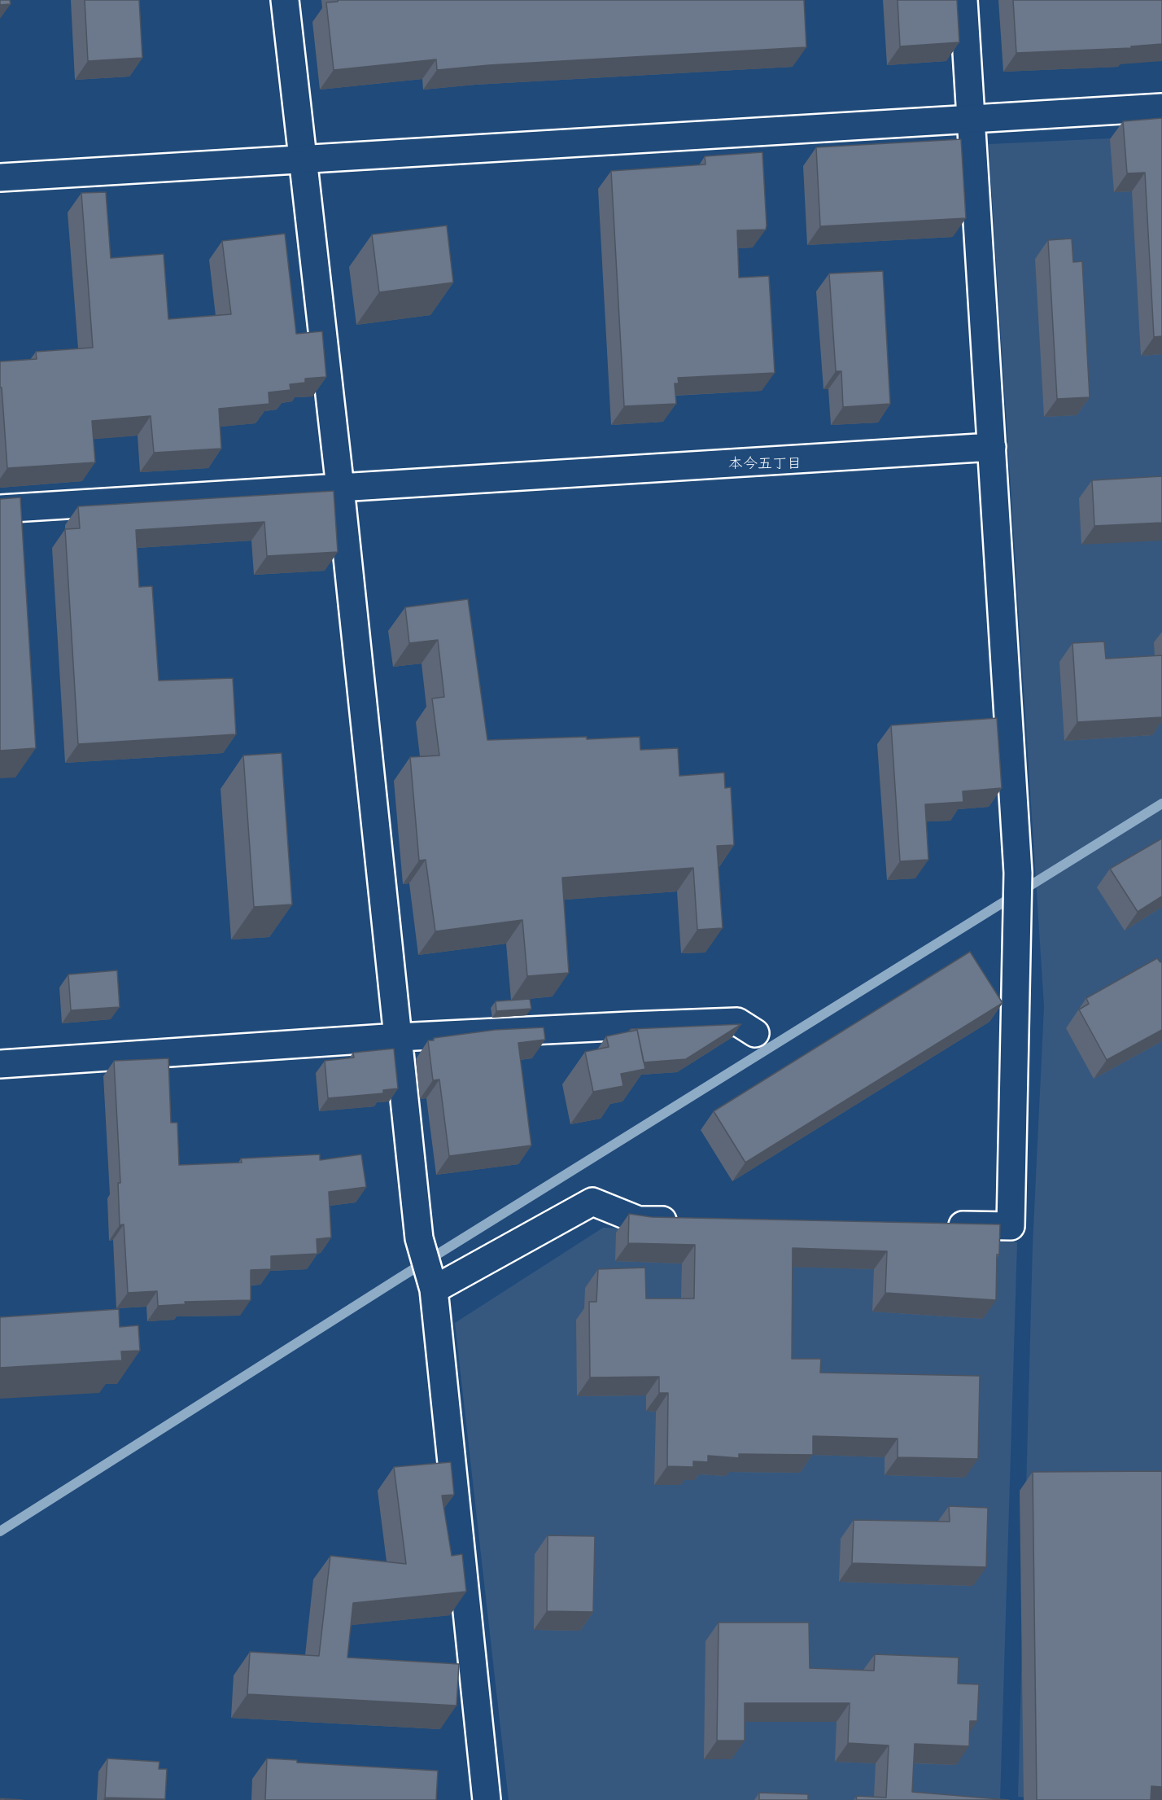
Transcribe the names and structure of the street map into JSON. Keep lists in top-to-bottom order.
{
  "districts": ["本今五丁目"]
}
